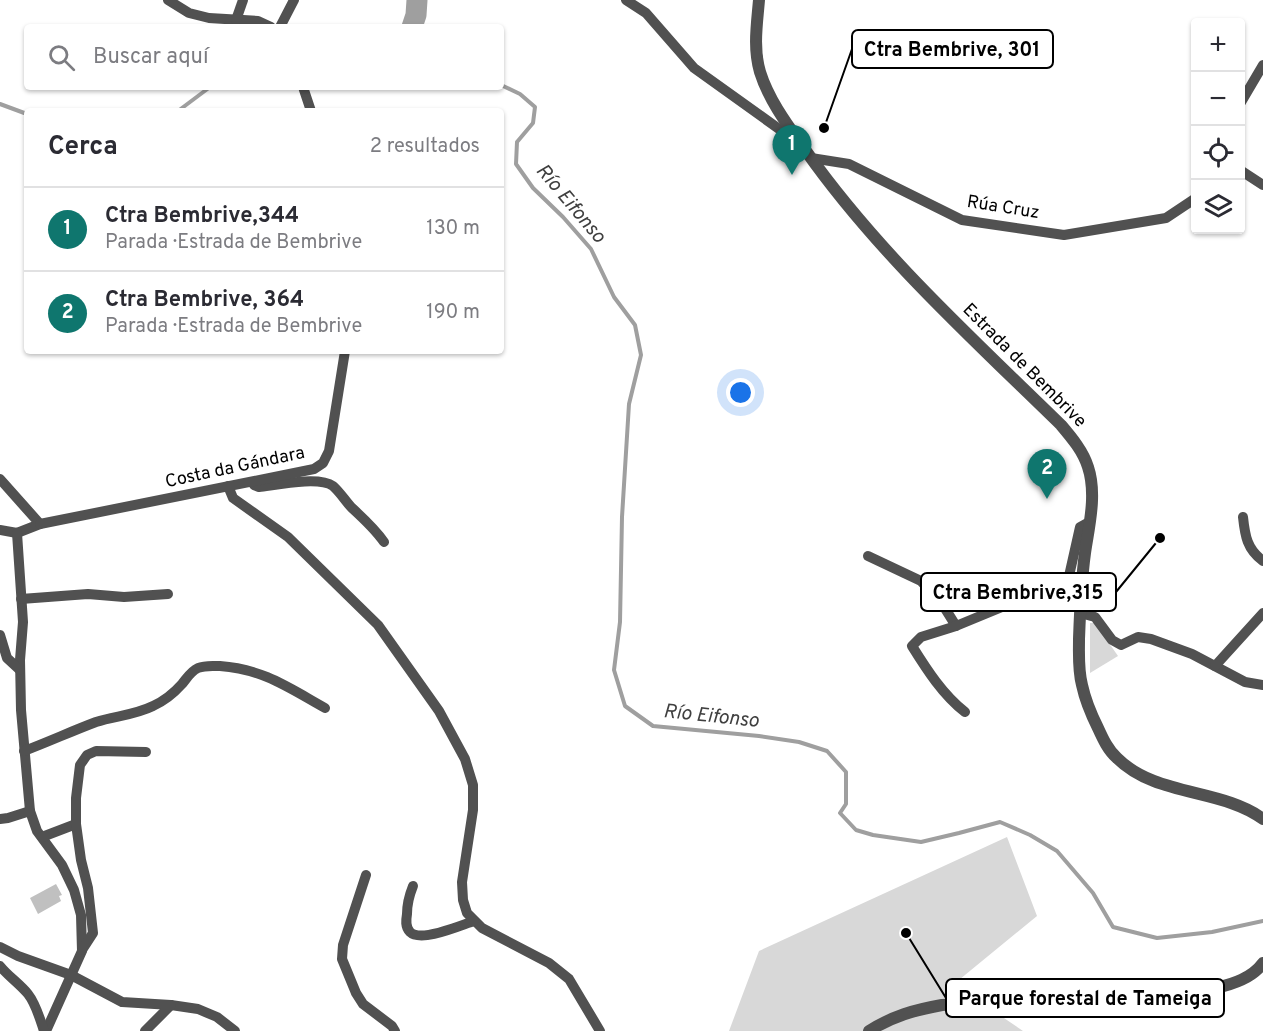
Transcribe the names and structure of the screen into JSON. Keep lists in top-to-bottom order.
{
  "streets": {
    "street": ["Rúa Cruz", "Estrada de Bembrive", "Costa da Gándara"]
  },
  "crossings": [
    ["Rúa Cruz", "Estrada de Bembrive"]
  ],
  "water": ["Río Eifonso"],
  "places": ["Ctra Bembrive, 301", "Ctra Bembrive,315", "Parque forestal de Tameiga"],
  "page": {
    "map_buttons": ["+", "−"],
    "search": "Buscar aquí",
    "heading": ["Cerca", "2 resultados"],
    "pins": ["1", "2"],
    "list": [
      {
        "mark": "1",
        "name": "Ctra Bembrive,344",
        "note": "Parada · Estrada de Bembrive",
        "value": "130 m"
      },
      {
        "mark": "2",
        "name": "Ctra Bembrive, 364",
        "note": "Parada · Estrada de Bembrive",
        "value": "190 m"
      }
    ]
  }
}
